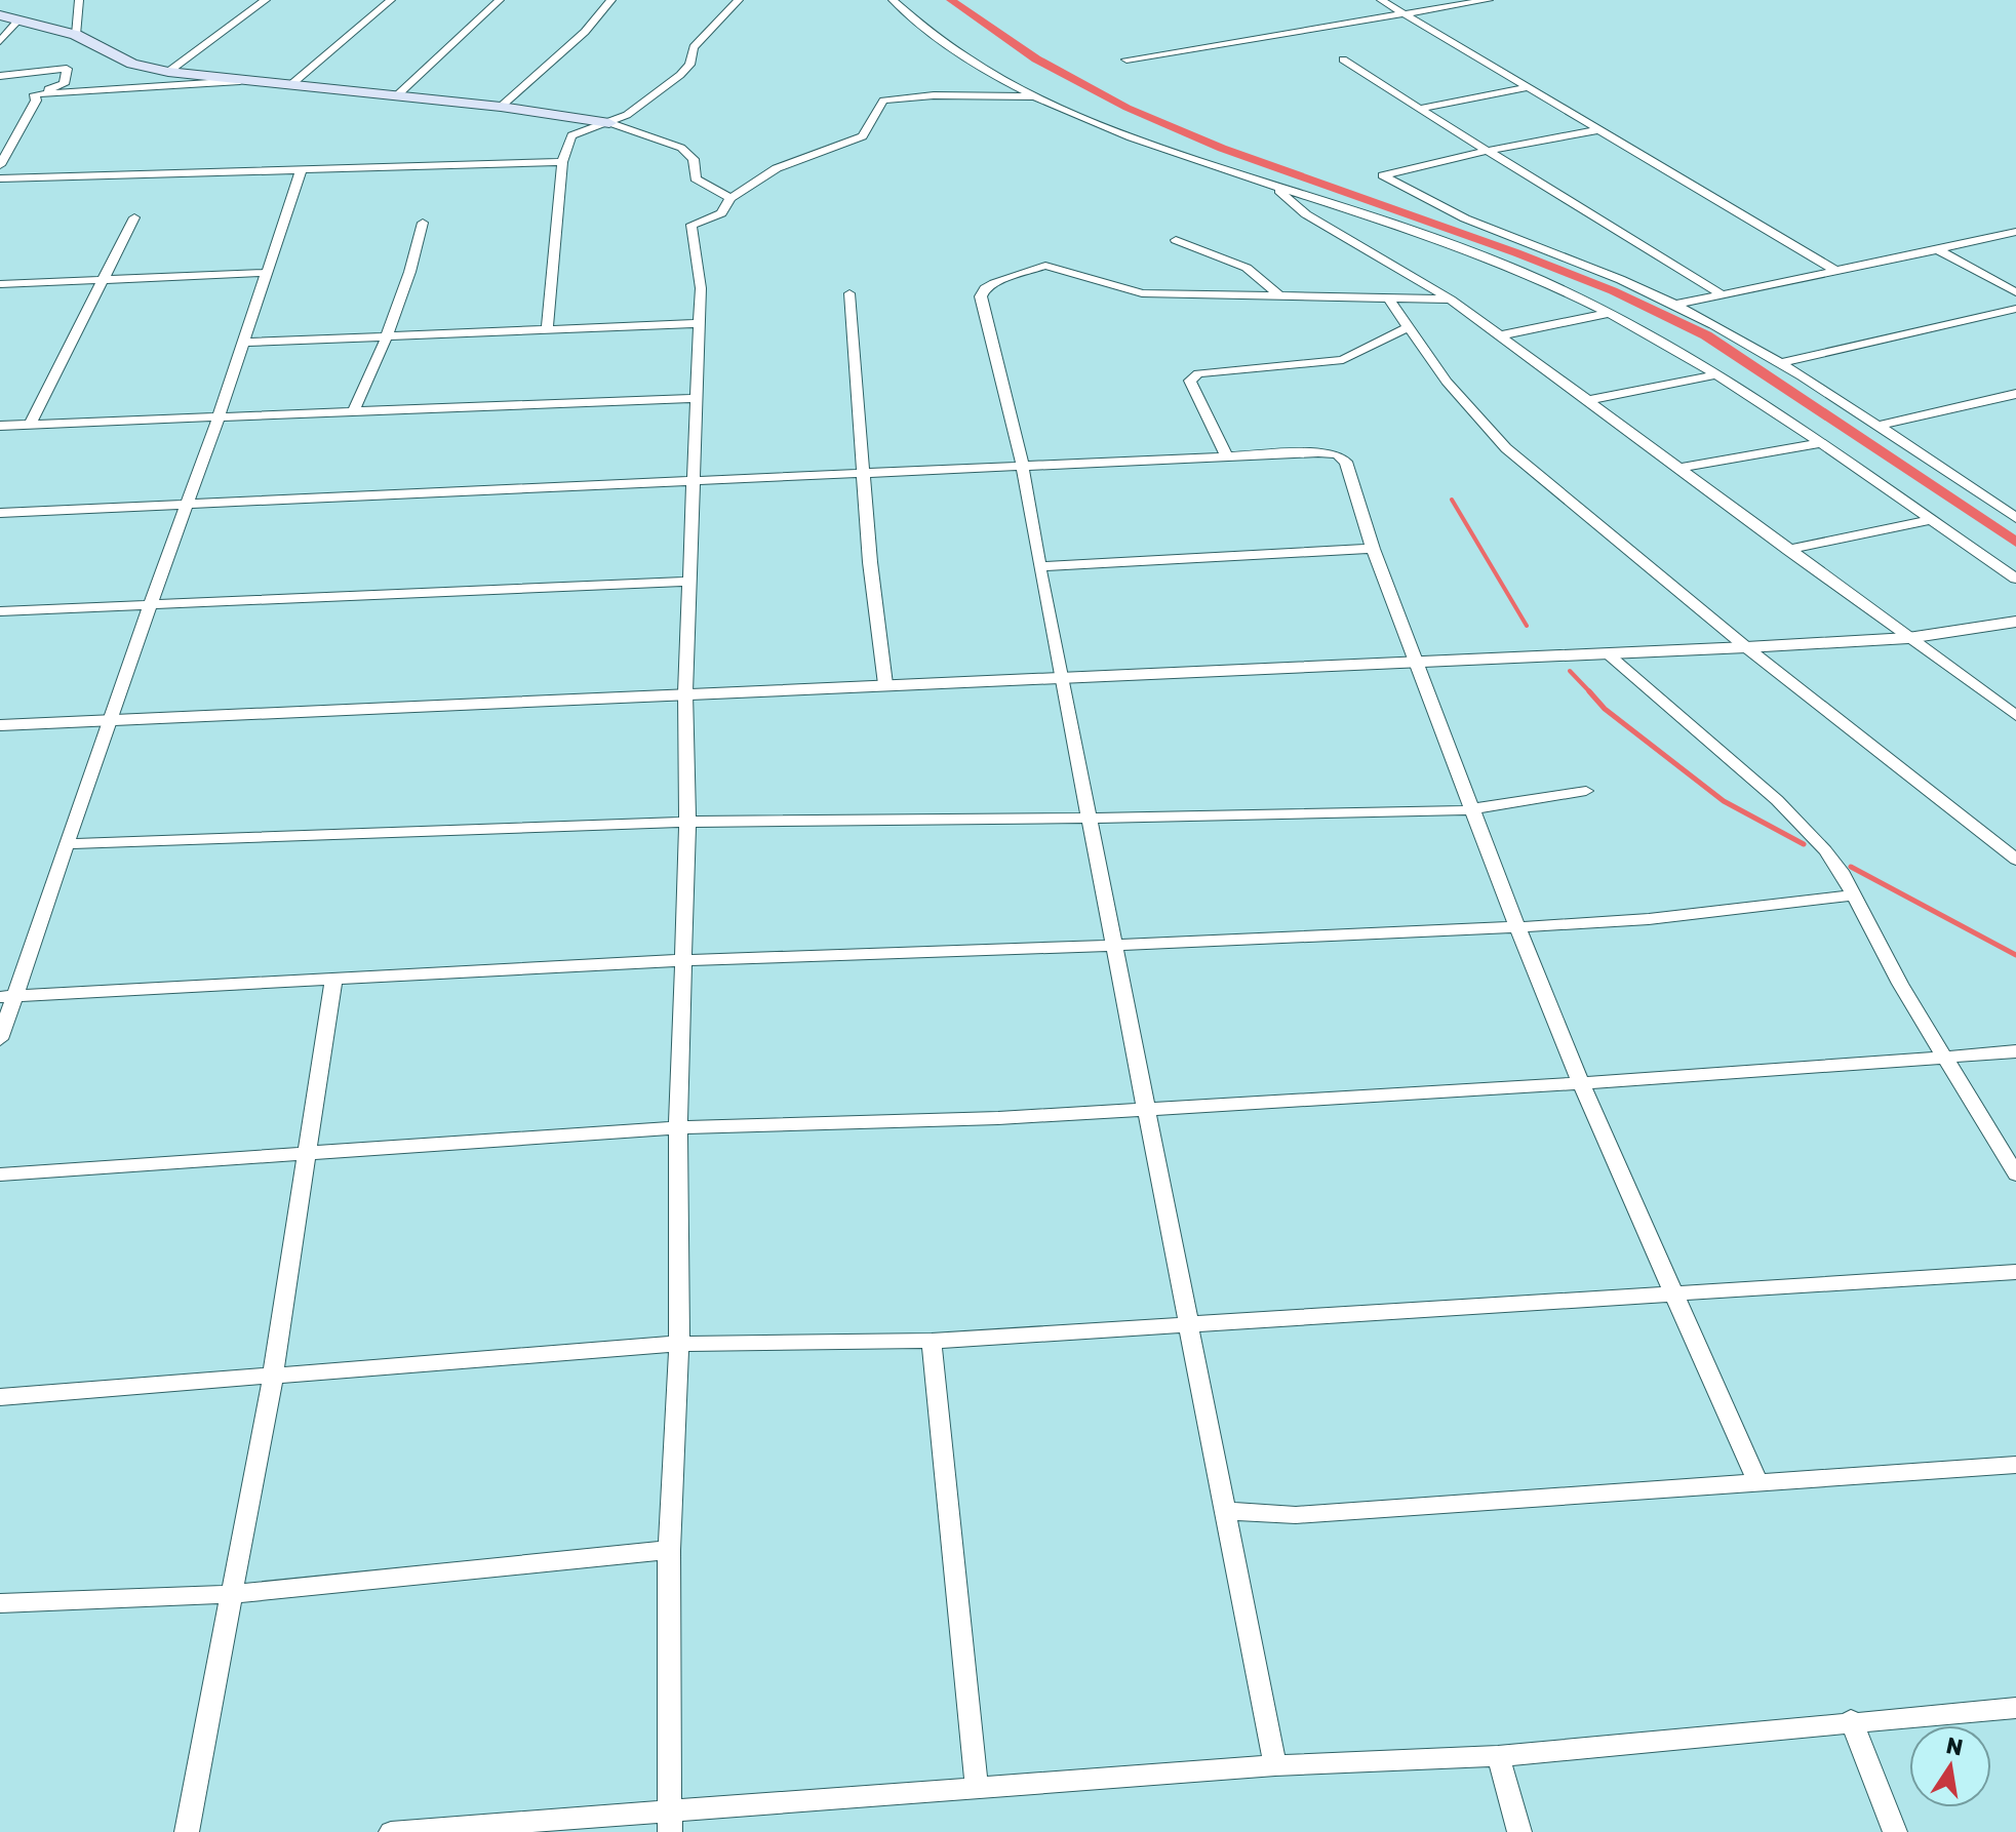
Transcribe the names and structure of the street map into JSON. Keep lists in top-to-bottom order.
{
  "north": "top"
}
